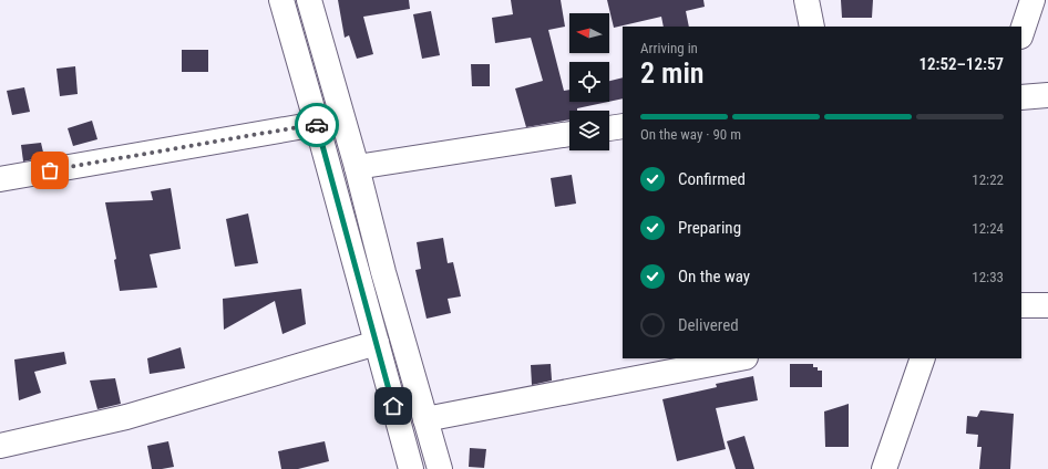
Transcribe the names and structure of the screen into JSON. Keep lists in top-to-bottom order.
{
  "north": "left",
  "page": {
    "heading": ["2 min", "Arriving in", "12:52–12:57"],
    "bar": "On the way · 90 m",
    "list": [
      ["Confirmed", "12:22"],
      ["Preparing", "12:24"],
      ["On the way", "12:33"],
      "Delivered"
    ]
  }
}
